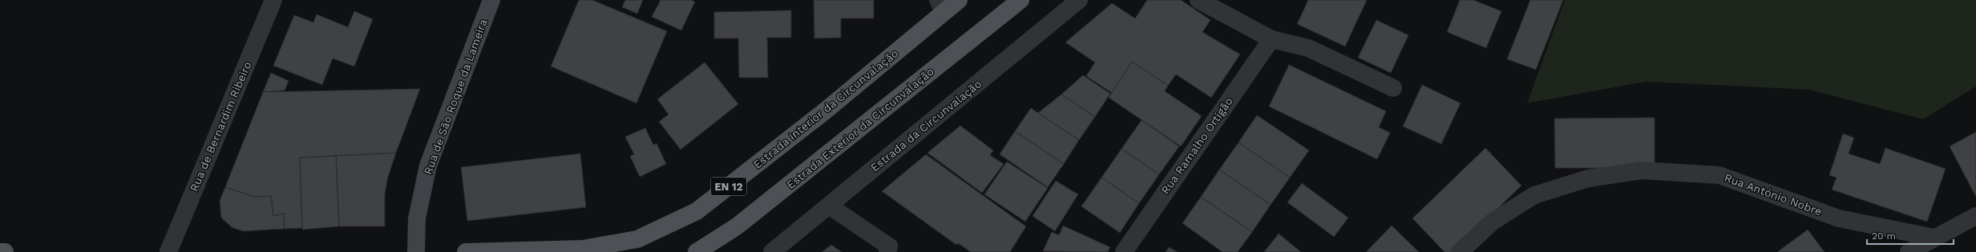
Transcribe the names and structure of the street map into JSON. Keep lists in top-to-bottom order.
{
  "streets": {
    "main road": [
      "Rua de São Roque da Lameira",
      "Estrada Interior da Circunvalação",
      "Estrada Exterior da Circunvalação",
      "EN 12"
    ],
    "street": [
      "Estrada da Circunvalação",
      "Rua de Bernardim Ribeiro",
      "Rua Ramalho Ortigão",
      "Rua António Nobre"
    ]
  },
  "scale_bar": "20 m"
}
